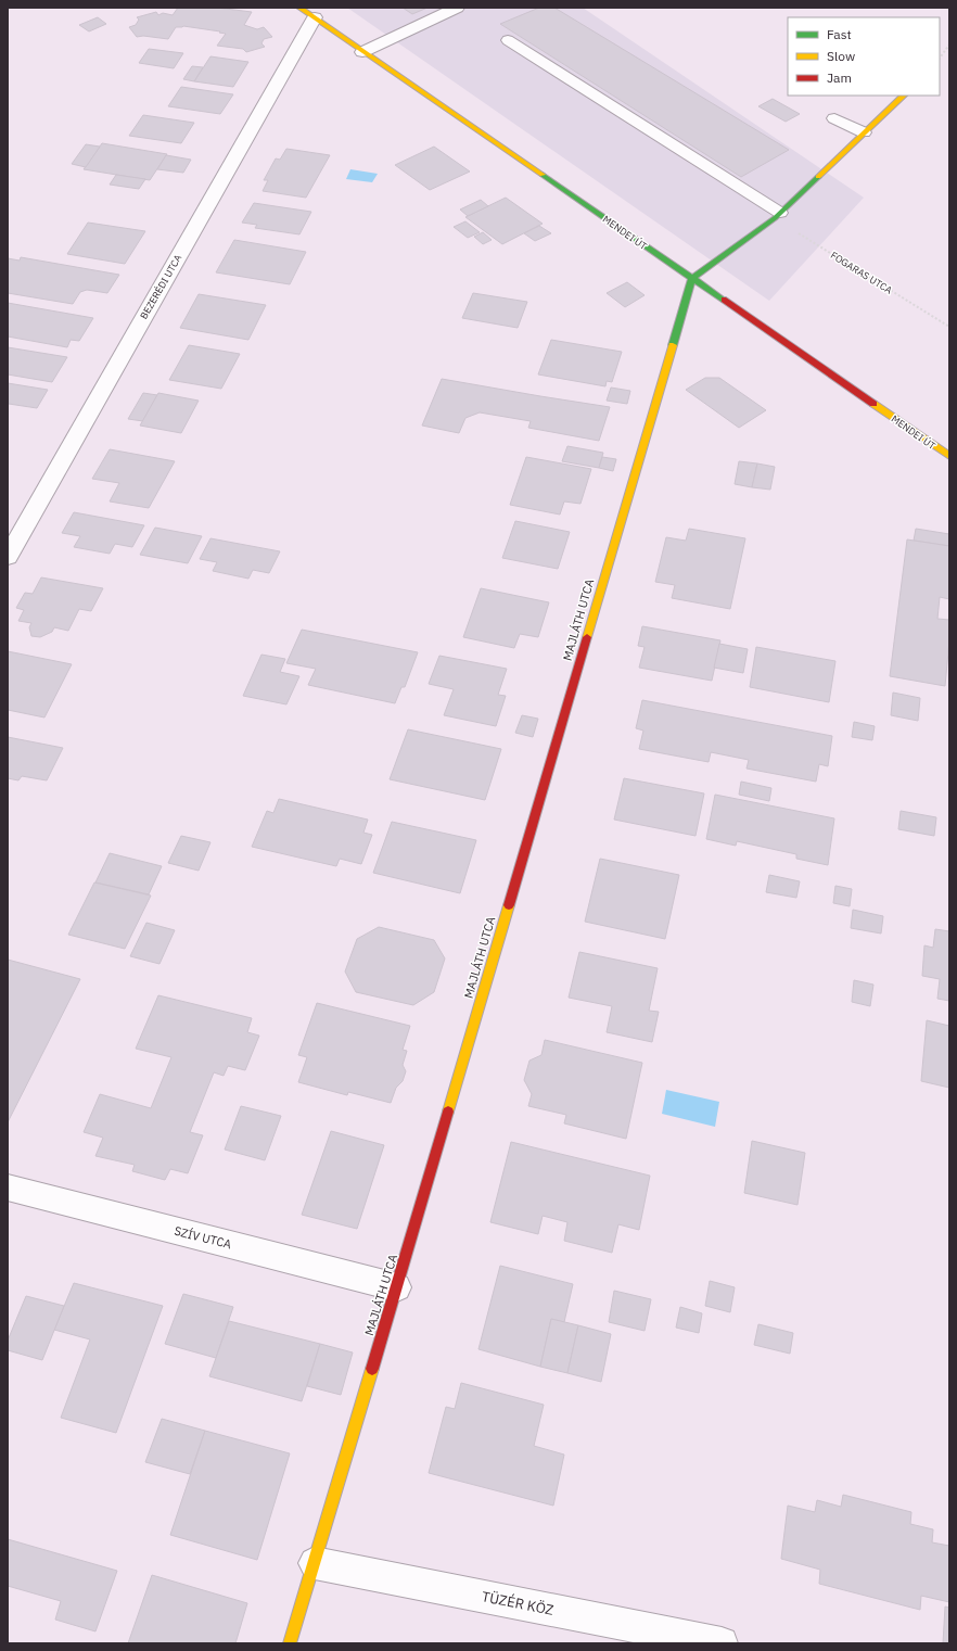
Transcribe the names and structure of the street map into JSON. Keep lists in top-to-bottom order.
{
  "streets": {
    "street": [
      "MENDEI ÚT",
      "BEZERÉDI UTCA",
      "MAJLÁTH UTCA",
      "SZÍV UTCA",
      "TÜZÉR KÖZ"
    ],
    "path": ["FOGARAS UTCA"]
  },
  "crossings": [
    ["MENDEI ÚT", "BEZERÉDI UTCA"],
    ["MENDEI ÚT", "MAJLÁTH UTCA"],
    ["MAJLÁTH UTCA", "SZÍV UTCA"],
    ["MAJLÁTH UTCA", "TÜZÉR KÖZ"]
  ],
  "legend": ["Fast", "Slow", "Jam"]
}
